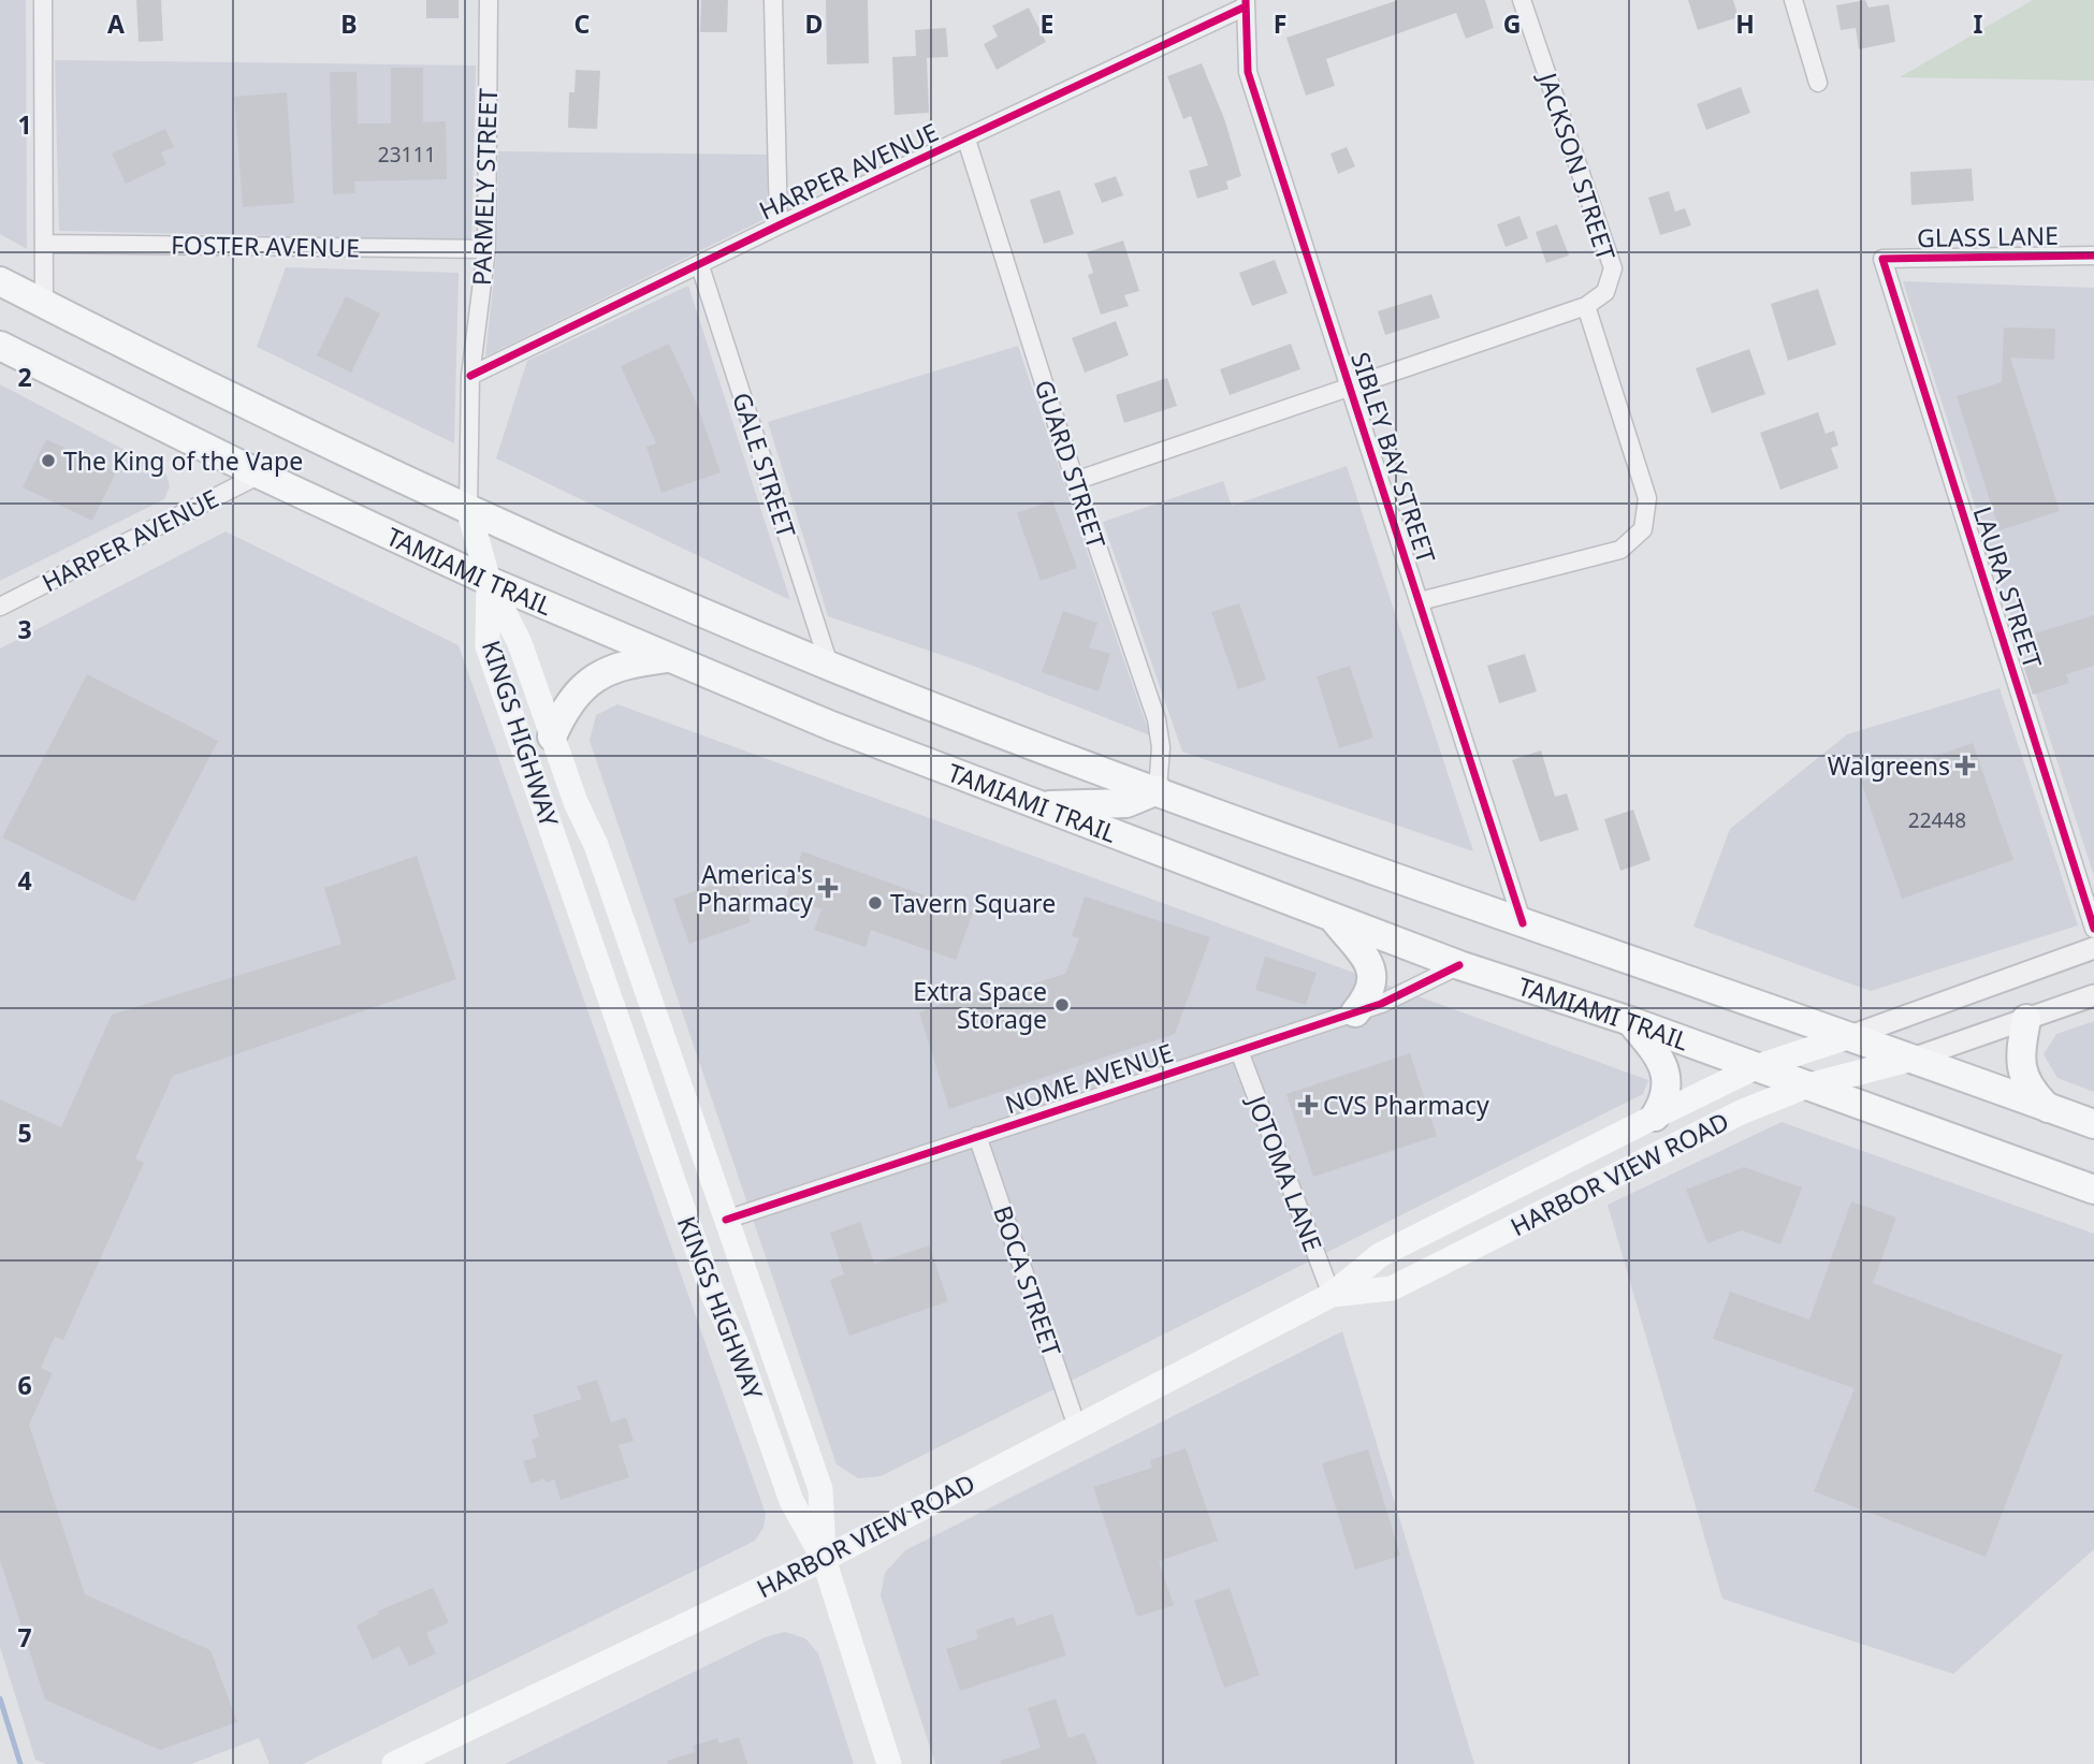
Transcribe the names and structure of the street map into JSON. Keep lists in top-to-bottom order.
{
  "streets": {
    "main road": ["TAMIAMI TRAIL", "KINGS HIGHWAY", "HARBOR VIEW ROAD"],
    "street": [
      "JACKSON STREET",
      "HARPER AVENUE",
      "PARMELY STREET",
      "GLASS LANE",
      "FOSTER AVENUE",
      "SIBLEY BAY STREET",
      "GUARD STREET",
      "GALE STREET",
      "LAURA STREET",
      "NOME AVENUE",
      "JOTOMA LANE",
      "BOCA STREET"
    ]
  },
  "crossings": [
    ["HARPER AVENUE", "PARMELY STREET"],
    ["HARPER AVENUE", "SIBLEY BAY STREET"],
    ["HARPER AVENUE", "GUARD STREET"],
    ["HARPER AVENUE", "GALE STREET"],
    ["HARPER AVENUE", "TAMIAMI TRAIL"],
    ["PARMELY STREET", "FOSTER AVENUE"],
    ["GLASS LANE", "LAURA STREET"],
    ["TAMIAMI TRAIL", "KINGS HIGHWAY"],
    ["TAMIAMI TRAIL", "NOME AVENUE"],
    ["TAMIAMI TRAIL", "HARBOR VIEW ROAD"],
    ["KINGS HIGHWAY", "NOME AVENUE"],
    ["KINGS HIGHWAY", "HARBOR VIEW ROAD"],
    ["NOME AVENUE", "JOTOMA LANE"],
    ["NOME AVENUE", "BOCA STREET"],
    ["JOTOMA LANE", "HARBOR VIEW ROAD"],
    ["HARBOR VIEW ROAD", "BOCA STREET"]
  ],
  "places": {
    "other": ["The King of the Vape", "Tavern Square", "Extra Space Storage"],
    "health": ["Walgreens", "America's Pharmacy", "CVS Pharmacy"]
  },
  "house_numbers": ["23111", "22448"],
  "grid": {
    "columns": [
      "A",
      "B",
      "C",
      "D",
      "E",
      "F",
      "G",
      "H",
      "I"
    ],
    "rows": [
      "1",
      "2",
      "3",
      "4",
      "5",
      "6",
      "7"
    ]
  }
}
